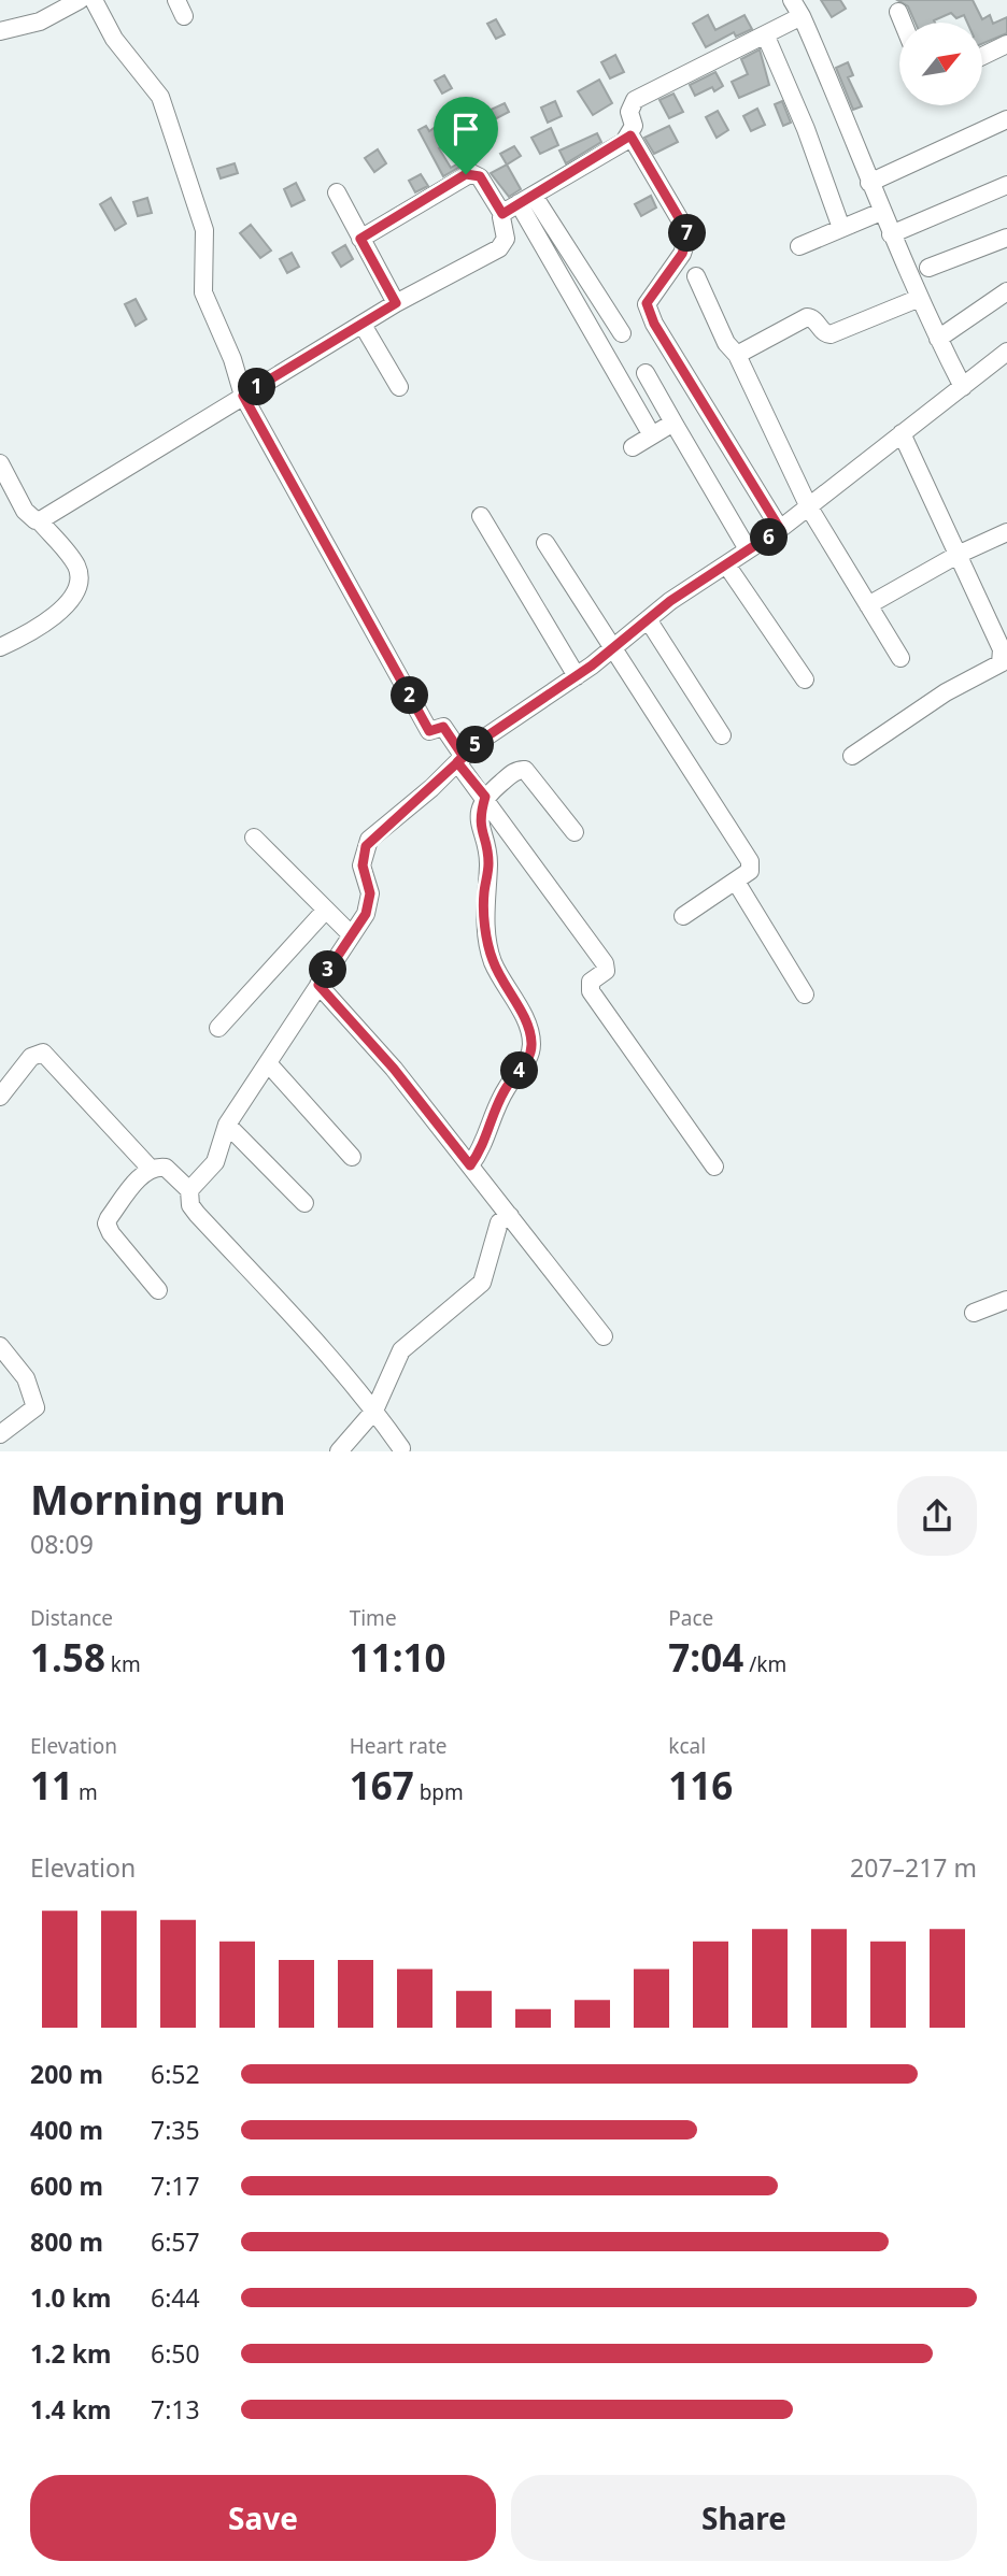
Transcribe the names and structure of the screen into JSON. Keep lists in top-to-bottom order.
{
  "north": "top right",
  "page": {
    "pins": [
      "7",
      "1",
      "6",
      "2",
      "5",
      "3",
      "4"
    ],
    "heading": ["Morning run", "08:09"],
    "stats": [
      ["Distance", "1.58 km"],
      ["Time", "11:10"],
      ["Pace", "7:04 /km"],
      ["Elevation", "11 m"],
      ["Heart rate", "167 bpm"],
      ["kcal", "116"]
    ],
    "chart": ["Elevation", "207–217 m"],
    "list": [
      {
        "name": "200 m",
        "note": "6:52"
      },
      {
        "name": "400 m",
        "note": "7:35"
      },
      {
        "name": "600 m",
        "note": "7:17"
      },
      {
        "name": "800 m",
        "note": "6:57"
      },
      {
        "name": "1.0 km",
        "note": "6:44"
      },
      {
        "name": "1.2 km",
        "note": "6:50"
      },
      {
        "name": "1.4 km",
        "note": "7:13"
      }
    ],
    "buttons": ["Save", "Share"]
  }
}
